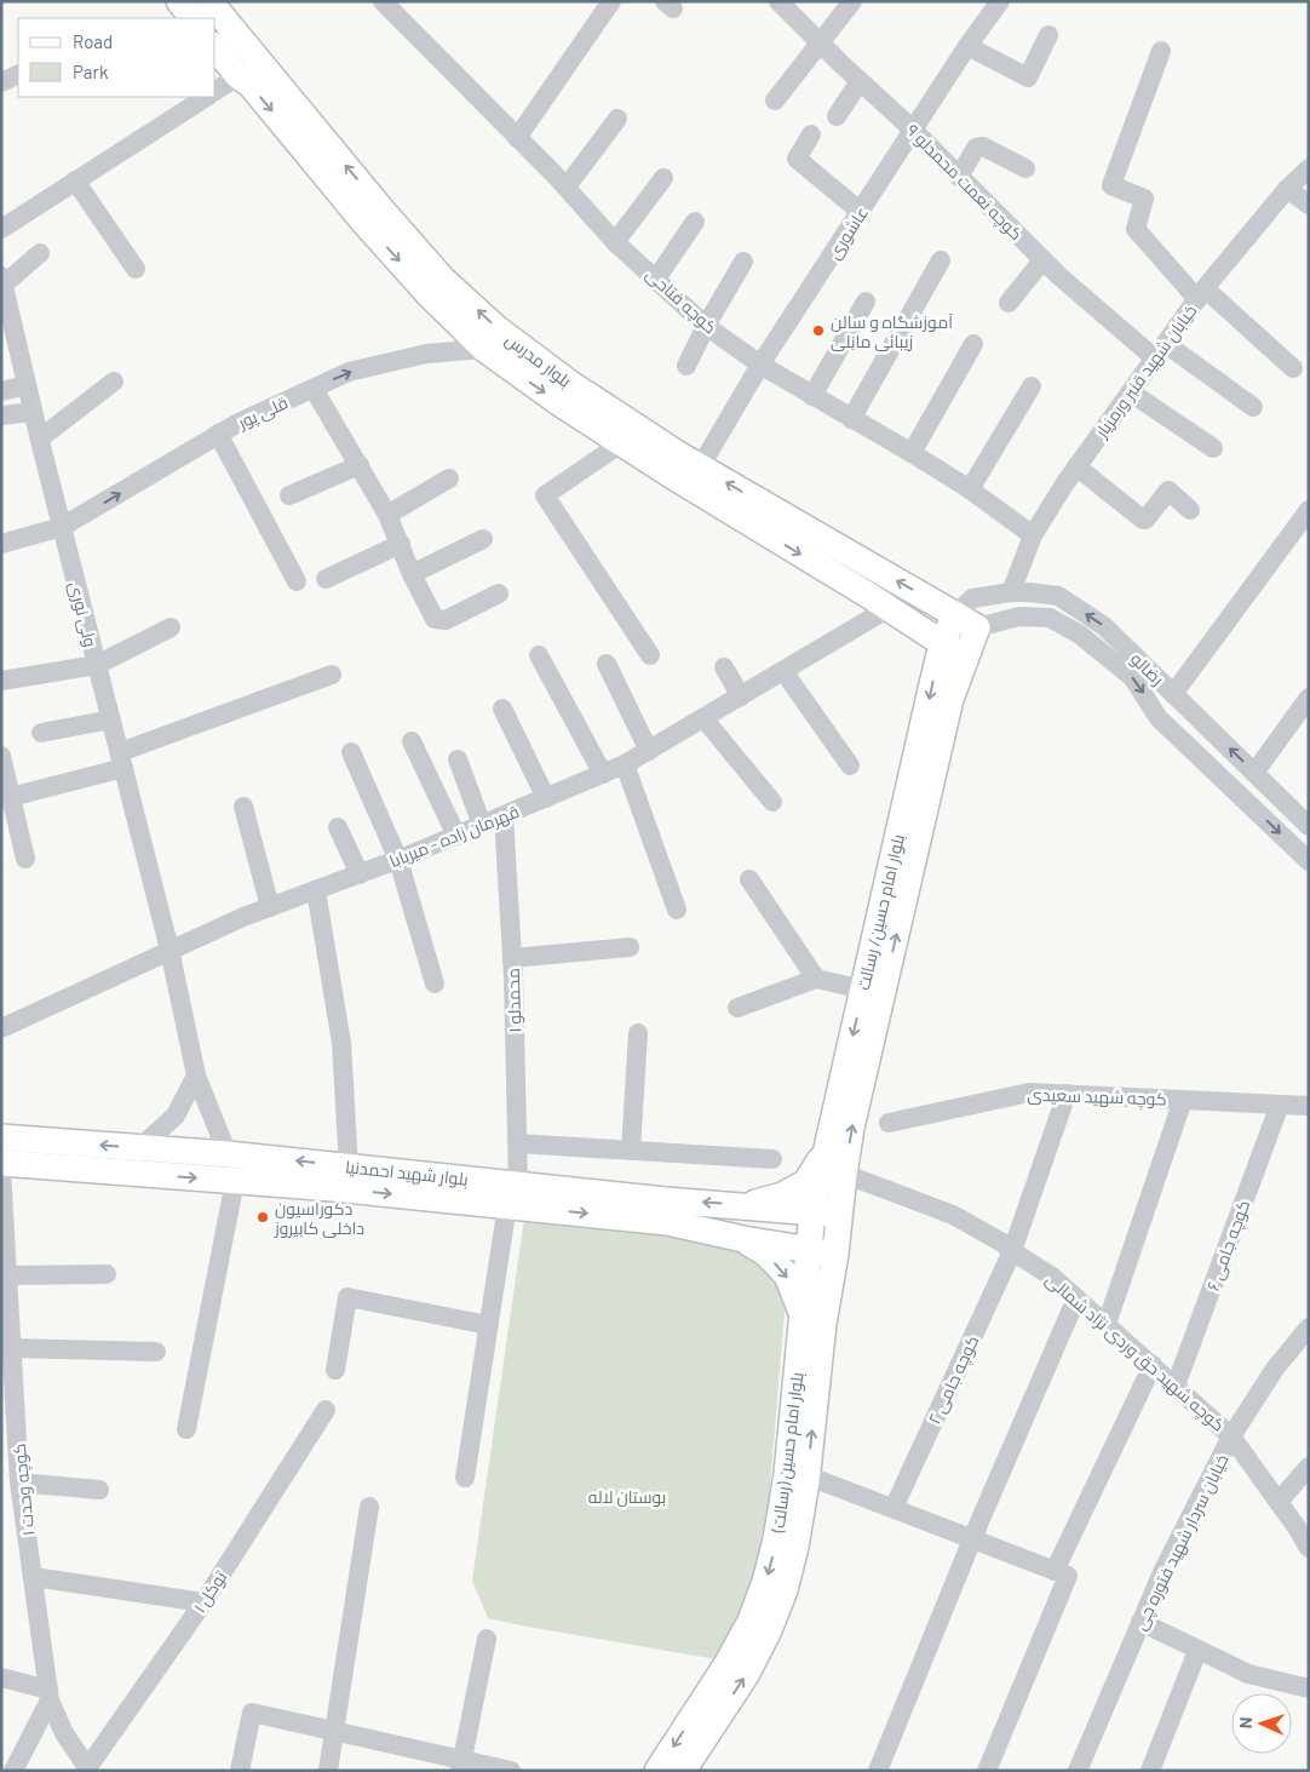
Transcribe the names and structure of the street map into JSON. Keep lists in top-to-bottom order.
{
  "streets": {
    "main road": [
      "بلوار مدرس",
      "بلوار امام حسین/ رسالت",
      "بلوار شهید احمدنیا",
      "بلوار امام حسین (رسالت)"
    ],
    "street": [
      "کوچه نعمت محمدلو ۹",
      "عاشوری",
      "کوچه فتاحی",
      "خیابان شهید قنبر ورمزیار",
      "قلی پور",
      "ولی نوری",
      "رضالو",
      "قهرمان زاده - میربابا",
      "محمدلو ۱",
      "کوچه شهید سعیدی",
      "کوچه جامی ۶",
      "کوچه شهید حق وردی نژاد شمالی",
      "کوچه جامی ۲",
      "کوچه وحدت ۱",
      "خیابان سردار شهید فتوره چی",
      "توکل ۱"
    ]
  },
  "crossings": [
    ["کوچه نعمت محمدلو ۹", "عاشوری"],
    ["کوچه نعمت محمدلو ۹", "خیابان شهید قنبر ورمزیار"],
    ["عاشوری", "کوچه فتاحی"],
    ["عاشوری", "بلوار مدرس"],
    ["کوچه فتاحی", "خیابان شهید قنبر ورمزیار"],
    ["بلوار مدرس", "قلی پور"],
    ["بلوار مدرس", "رضالو"],
    ["بلوار مدرس", "قهرمان زاده - میربابا"],
    ["بلوار مدرس", "بلوار امام حسین/ رسالت"],
    ["خیابان شهید قنبر ورمزیار", "رضالو"],
    ["قلی پور", "ولی نوری"],
    ["ولی نوری", "قهرمان زاده - میربابا"],
    ["ولی نوری", "بلوار شهید احمدنیا"],
    ["رضالو", "بلوار امام حسین/ رسالت"],
    ["قهرمان زاده - میربابا", "محمدلو ۱"],
    ["بلوار امام حسین/ رسالت", "بلوار شهید احمدنیا"],
    ["بلوار امام حسین/ رسالت", "کوچه شهید حق وردی نژاد شمالی"],
    ["بلوار امام حسین/ رسالت", "بلوار امام حسین (رسالت)"],
    ["محمدلو ۱", "بلوار شهید احمدنیا"],
    ["کوچه شهید سعیدی", "کوچه جامی ۶"],
    ["کوچه شهید سعیدی", "کوچه جامی ۲"],
    ["بلوار شهید احمدنیا", "بلوار امام حسین (رسالت)"],
    ["کوچه جامی ۶", "کوچه شهید حق وردی نژاد شمالی"],
    ["کوچه شهید حق وردی نژاد شمالی", "کوچه جامی ۲"],
    ["کوچه شهید حق وردی نژاد شمالی", "خیابان سردار شهید فتوره چی"],
    ["کوچه وحدت ۱", "توکل ۱"]
  ],
  "parks": ["بوستان لاله"],
  "places": ["آموزشگاه و سالن زیبائی مانِلی", "دکوراسیون داخلی کابیروز"],
  "legend": ["Road", "Park"],
  "north": "left"
}
